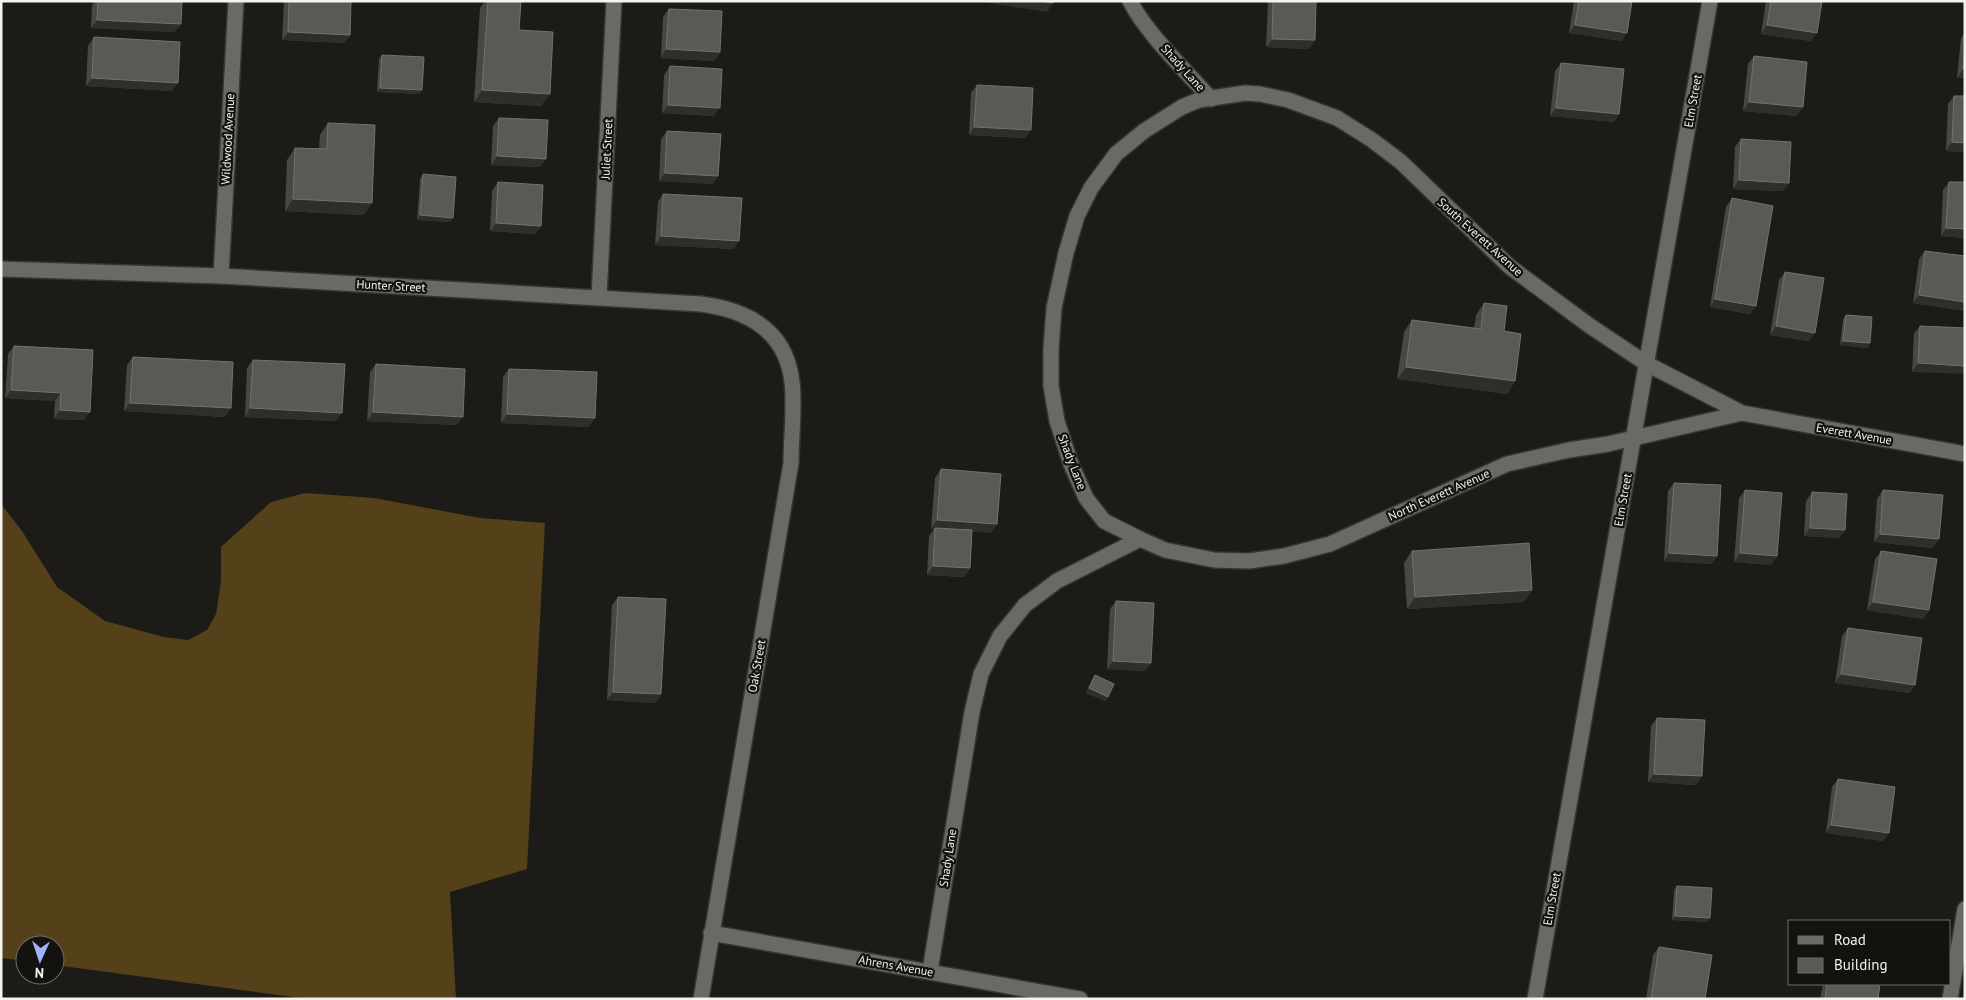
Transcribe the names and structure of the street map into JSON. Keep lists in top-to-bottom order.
{
  "streets": {
    "street": [
      "Shady Lane",
      "Elm Street",
      "Wildwood Avenue",
      "Juliet Street",
      "South Everett Avenue",
      "Hunter Street",
      "Everett Avenue",
      "North Everett Avenue",
      "Oak Street",
      "Ahrens Avenue"
    ]
  },
  "crossings": [
    ["Shady Lane", "South Everett Avenue"],
    ["Shady Lane", "North Everett Avenue"],
    ["Shady Lane", "Ahrens Avenue"],
    ["Elm Street", "South Everett Avenue"],
    ["Elm Street", "North Everett Avenue"],
    ["Wildwood Avenue", "Hunter Street"],
    ["Juliet Street", "Hunter Street"],
    ["South Everett Avenue", "Everett Avenue"],
    ["South Everett Avenue", "North Everett Avenue"],
    ["Hunter Street", "Oak Street"],
    ["Everett Avenue", "North Everett Avenue"],
    ["Oak Street", "Ahrens Avenue"]
  ],
  "legend": ["Road", "Building"],
  "north": "bottom"
}
